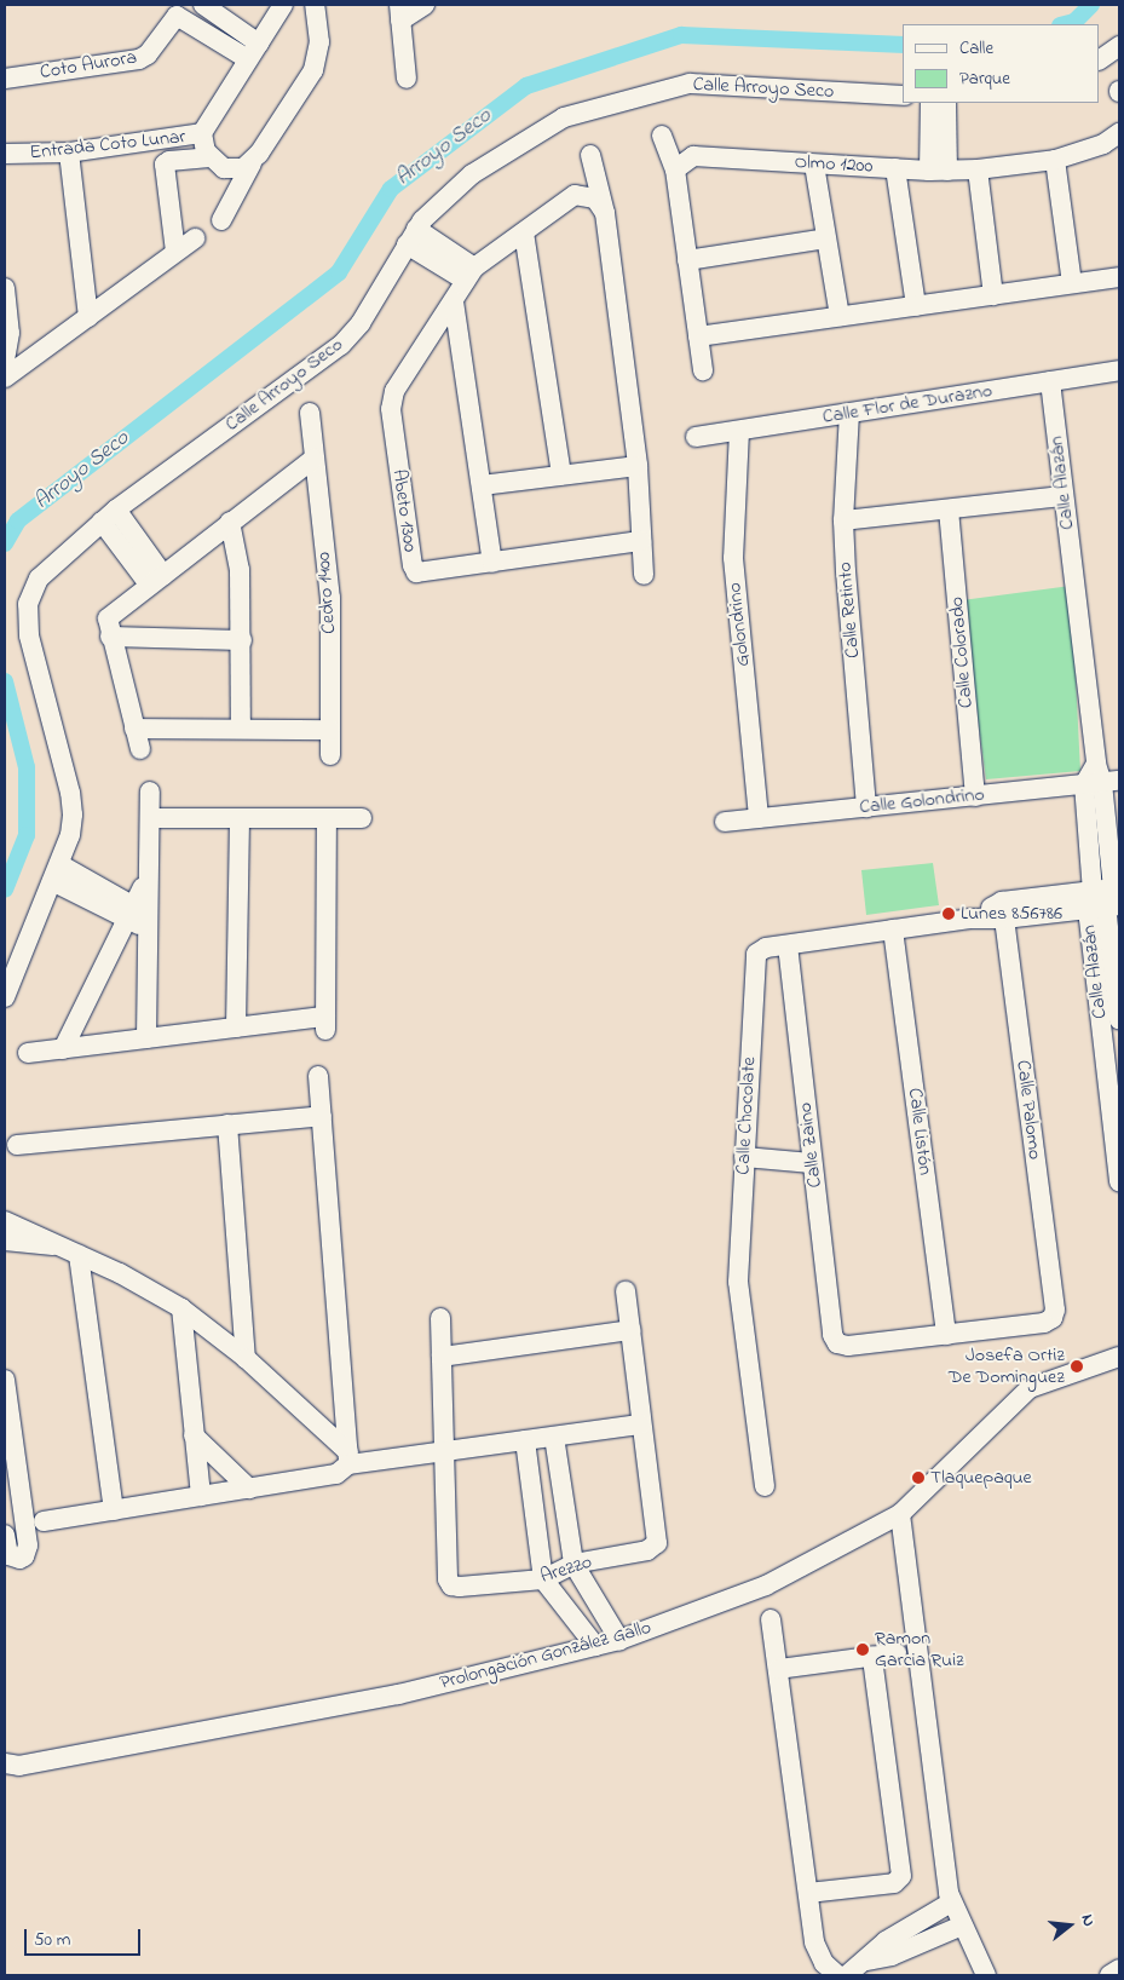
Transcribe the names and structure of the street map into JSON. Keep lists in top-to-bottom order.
{
  "streets": {
    "street": [
      "Coto Aurora",
      "Calle Arroyo Seco",
      "Entrada Coto Lunar",
      "Olmo 1200",
      "Calle Flor de Durazno",
      "Calle Alazán",
      "Abeto 1300",
      "Cedro 1400",
      "Calle Retinto",
      "Golondrino",
      "Calle Colorado",
      "Calle Golondrino",
      "Calle Palomo",
      "Calle Chocolate",
      "Calle Listón",
      "Calle Zaino",
      "Arezzo",
      "Prolongación González Gallo"
    ]
  },
  "crossings": [
    ["Coto Aurora", "Entrada Coto Lunar"],
    ["Calle Flor de Durazno", "Calle Alazán"],
    ["Calle Flor de Durazno", "Calle Retinto"],
    ["Calle Flor de Durazno", "Golondrino"],
    ["Calle Alazán", "Calle Golondrino"],
    ["Calle Retinto", "Calle Golondrino"],
    ["Golondrino", "Calle Golondrino"],
    ["Calle Colorado", "Calle Golondrino"],
    ["Calle Palomo", "Calle Listón"],
    ["Calle Palomo", "Calle Zaino"],
    ["Calle Chocolate", "Calle Zaino"],
    ["Calle Listón", "Calle Zaino"]
  ],
  "water": ["Arroyo Seco"],
  "places": [
    "Lunes 856786",
    "Josefa Ortiz De Dominguez",
    "Tlaquepaque",
    "Ramon Garcia Ruiz"
  ],
  "legend": ["Calle", "Parque"],
  "scale_bar": "50 m",
  "north": "right"
}
